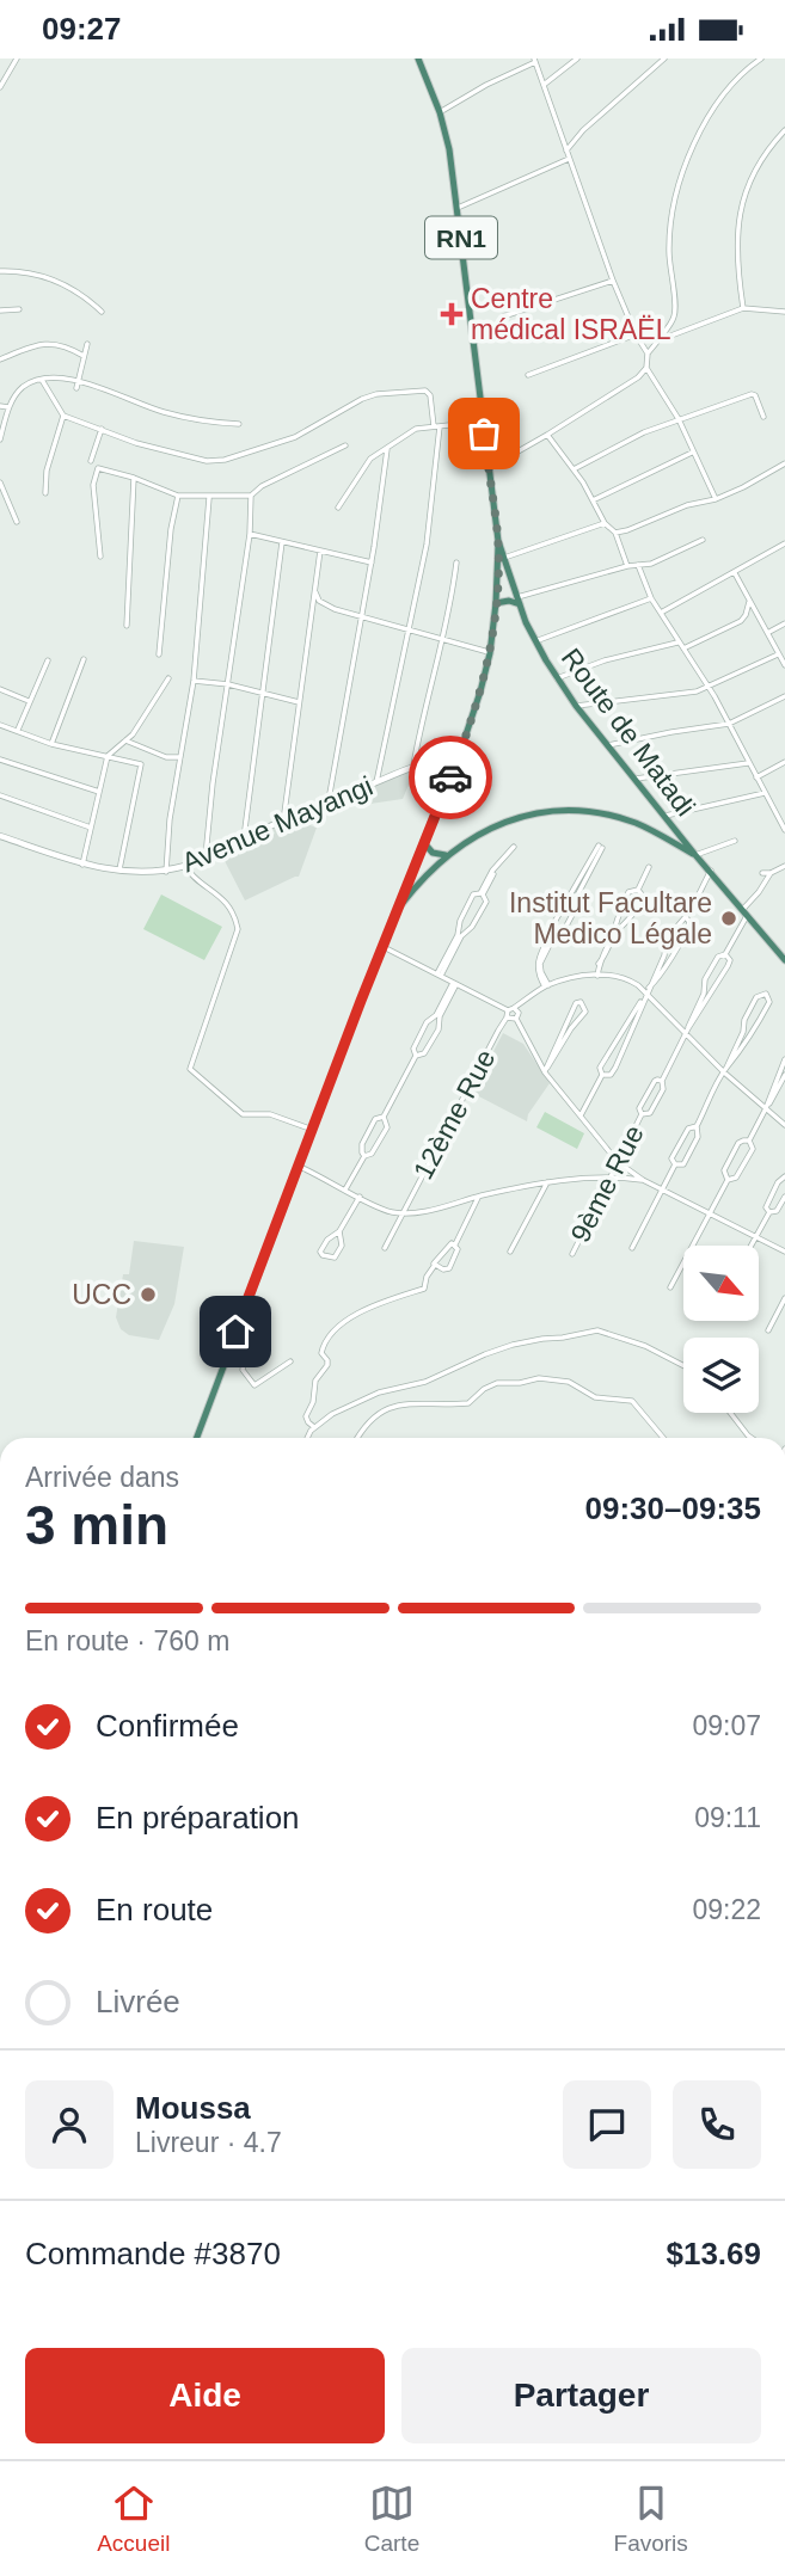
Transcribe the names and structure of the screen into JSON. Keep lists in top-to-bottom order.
{
  "streets": {
    "highway": ["RN1", "Route de Matadi"],
    "street": ["Avenue Mayangi", "12ème Rue", "9ème Rue"]
  },
  "crossings": [
    ["RN1", "Route de Matadi"],
    ["RN1", "Avenue Mayangi"]
  ],
  "places": {
    "health": ["Centre médical ISRAËL"],
    "other": ["Institut Facultare Medico Légale", "UCC"]
  },
  "north": "bottom right",
  "page": {
    "status": "09:27",
    "heading": ["3 min", "Arrivée dans", "09:30–09:35"],
    "panel": [
      "Moussa",
      "Livreur · 4.7",
      "Commande #3870",
      "$13.69"
    ],
    "bar": "En route · 760 m",
    "list": [
      ["Confirmée", "09:07"],
      ["En préparation", "09:11"],
      ["En route", "09:22"],
      "Livrée"
    ],
    "buttons": ["Aide", "Partager"],
    "tabs": ["Accueil", "Carte", "Favoris"]
  }
}
